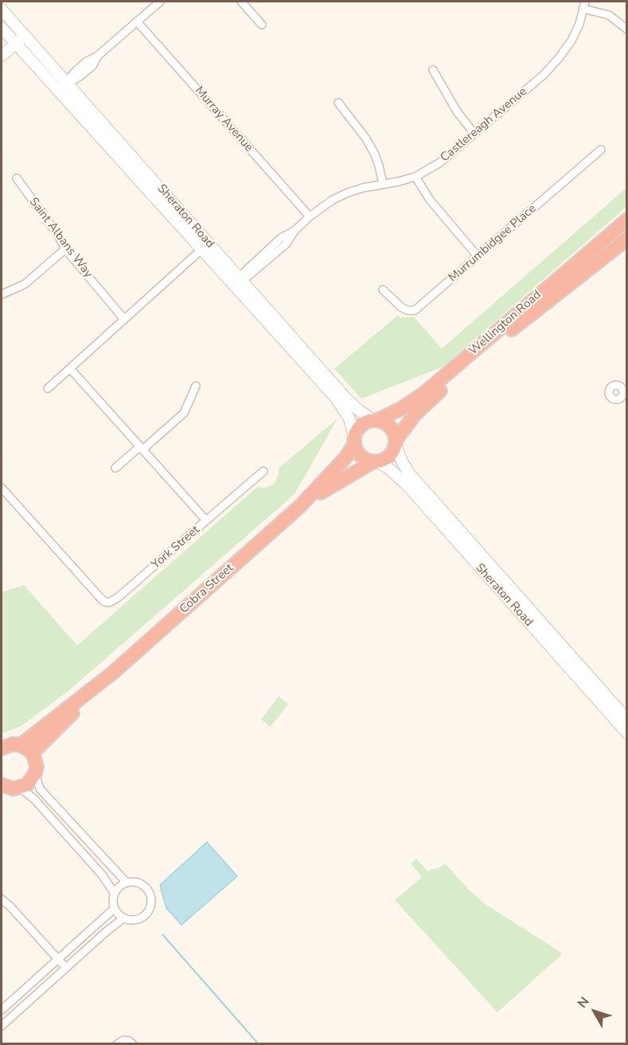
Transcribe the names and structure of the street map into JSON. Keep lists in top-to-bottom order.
{
  "streets": {
    "highway": ["Wellington Road", "Cobra Street"],
    "street": [
      "Murray Avenue",
      "Castlereagh Avenue",
      "Sheraton Road",
      "Saint Albans Way",
      "Murrumbidgee Place",
      "York Street"
    ]
  },
  "crossings": [
    ["Murray Avenue", "Castlereagh Avenue"],
    ["Castlereagh Avenue", "Sheraton Road"],
    ["Sheraton Road", "Wellington Road"],
    ["Sheraton Road", "Cobra Street"],
    ["Wellington Road", "Cobra Street"]
  ],
  "north": "top left"
}
